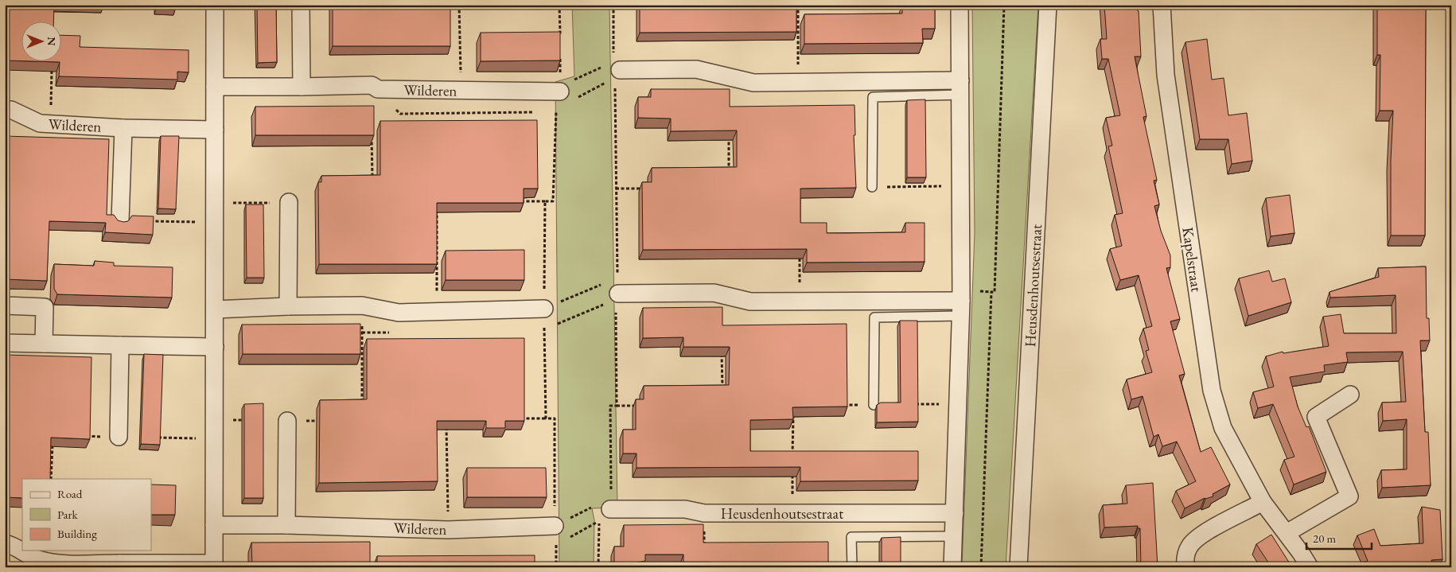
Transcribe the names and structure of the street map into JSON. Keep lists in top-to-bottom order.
{
  "streets": {
    "street": ["Wilderen", "Kapelstraat", "Heusdenhoutsestraat"]
  },
  "legend": ["Road", "Park", "Building"],
  "scale_bar": "20 m",
  "north": "right"
}
